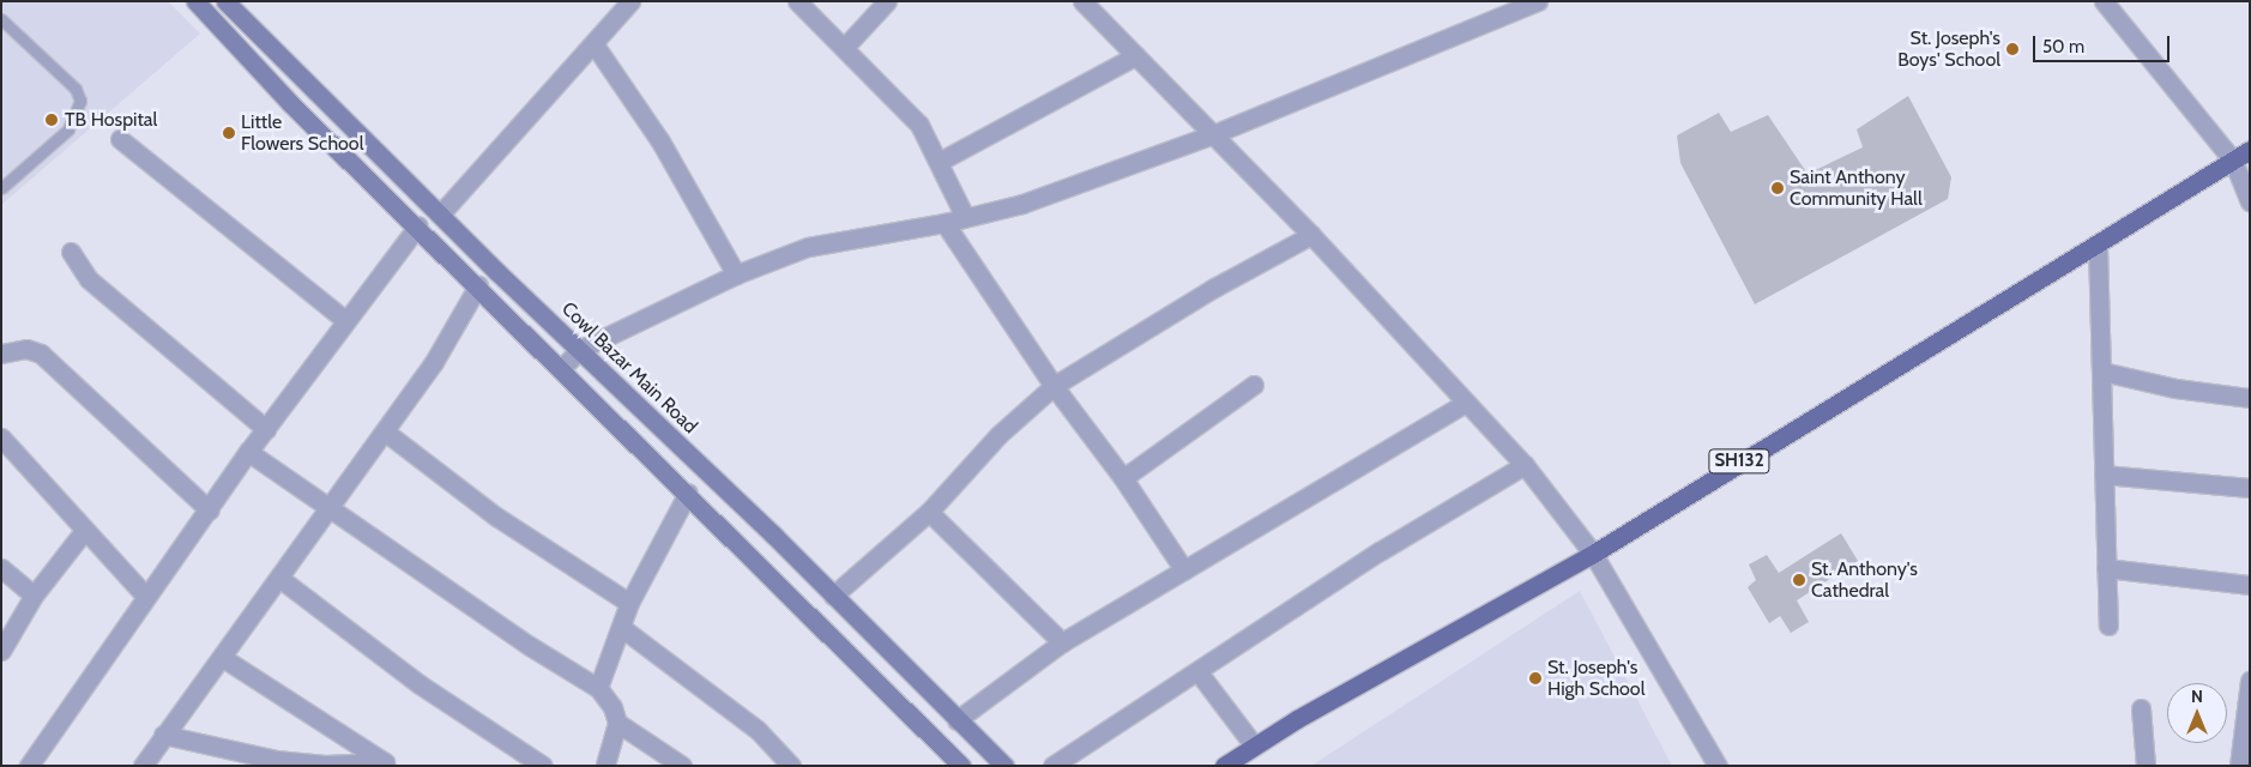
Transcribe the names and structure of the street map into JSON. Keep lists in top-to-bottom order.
{
  "streets": {
    "main road": ["SH132"],
    "street": ["Cowl Bazar Main Road"]
  },
  "places": [
    "St. Joseph's Boys' School",
    "TB Hospital",
    "Little Flowers School",
    "Saint Anthony Community Hall",
    "St. Anthony's Cathedral",
    "St. Joseph's High School"
  ],
  "scale_bar": "50 m",
  "north": "top"
}
